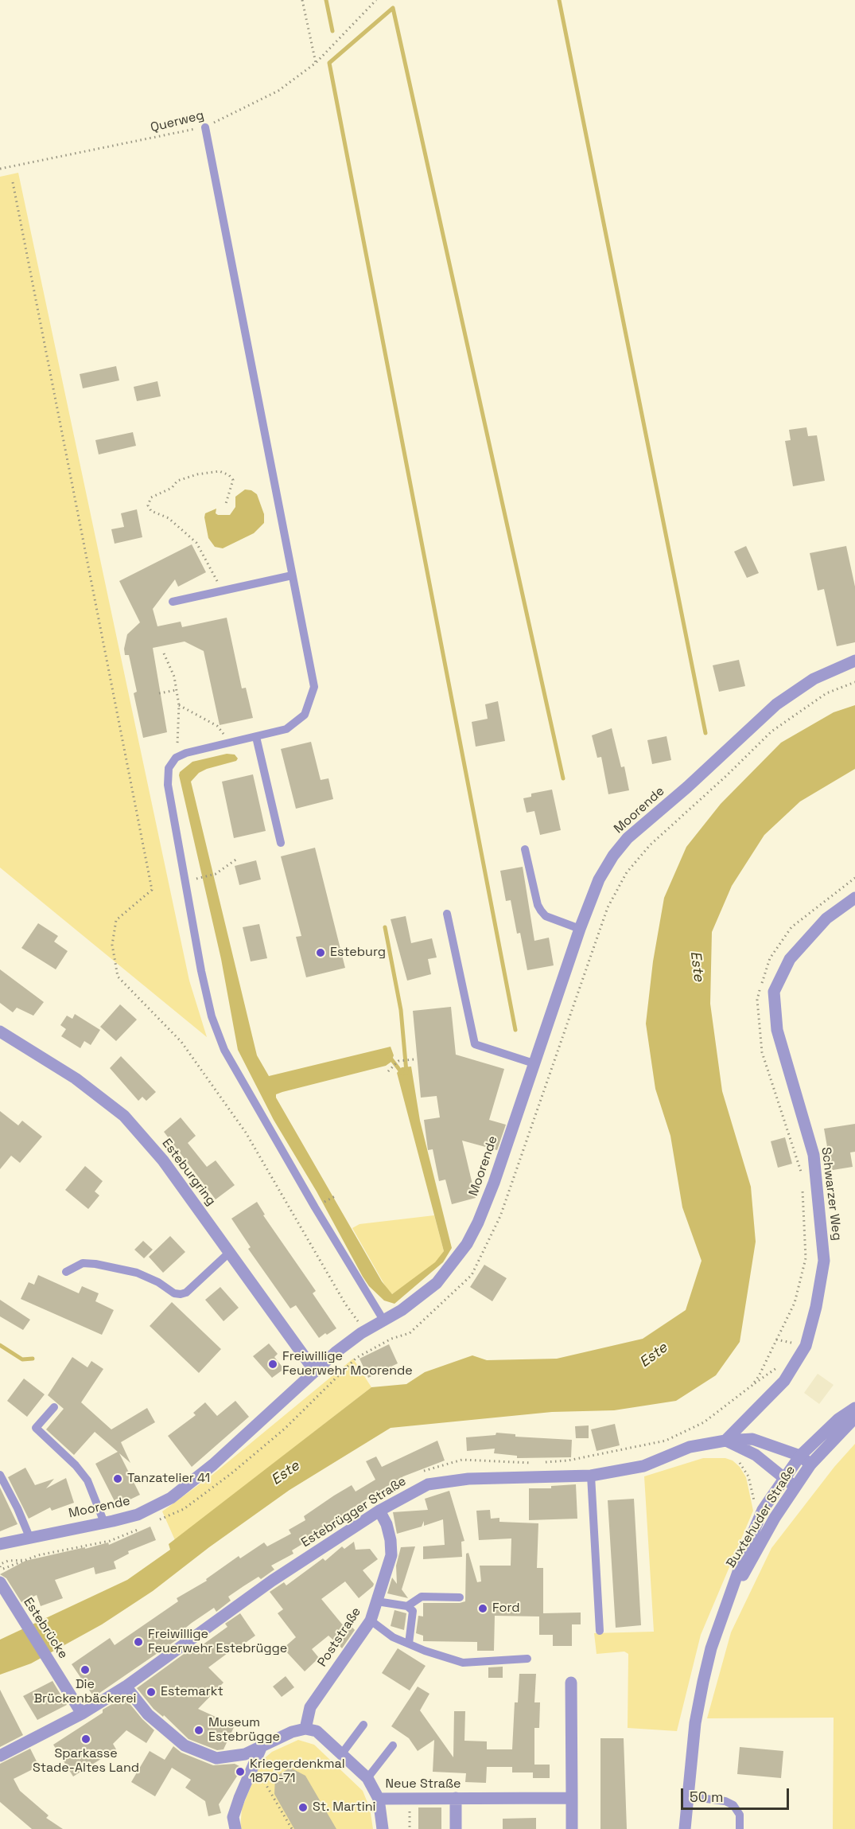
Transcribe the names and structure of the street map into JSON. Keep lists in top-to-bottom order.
{
  "streets": {
    "street": [
      "Moorende",
      "Esteburgring",
      "Schwarzer Weg",
      "Estebrügger Straße",
      "Buxtehuder Straße",
      "Estebrücke",
      "Poststraße",
      "Neue Straße"
    ],
    "path": ["Querweg"]
  },
  "crossings": [
    ["Moorende", "Esteburgring"],
    ["Schwarzer Weg", "Estebrügger Straße"],
    ["Estebrügger Straße", "Buxtehuder Straße"],
    ["Estebrügger Straße", "Estebrücke"],
    ["Estebrügger Straße", "Poststraße"],
    ["Poststraße", "Neue Straße"]
  ],
  "water": ["Este"],
  "places": [
    "Esteburg",
    "Freiwillige Feuerwehr Moorende",
    "Tanzatelier 41",
    "Ford",
    "Freiwillige Feuerwehr Estebrügge",
    "Die Brückenbäckerei",
    "Estemarkt",
    "Museum Estebrügge",
    "Sparkasse Stade-Altes Land",
    "Kriegerdenkmal 1870-71",
    "St. Martini"
  ],
  "scale_bar": "50 m"
}
